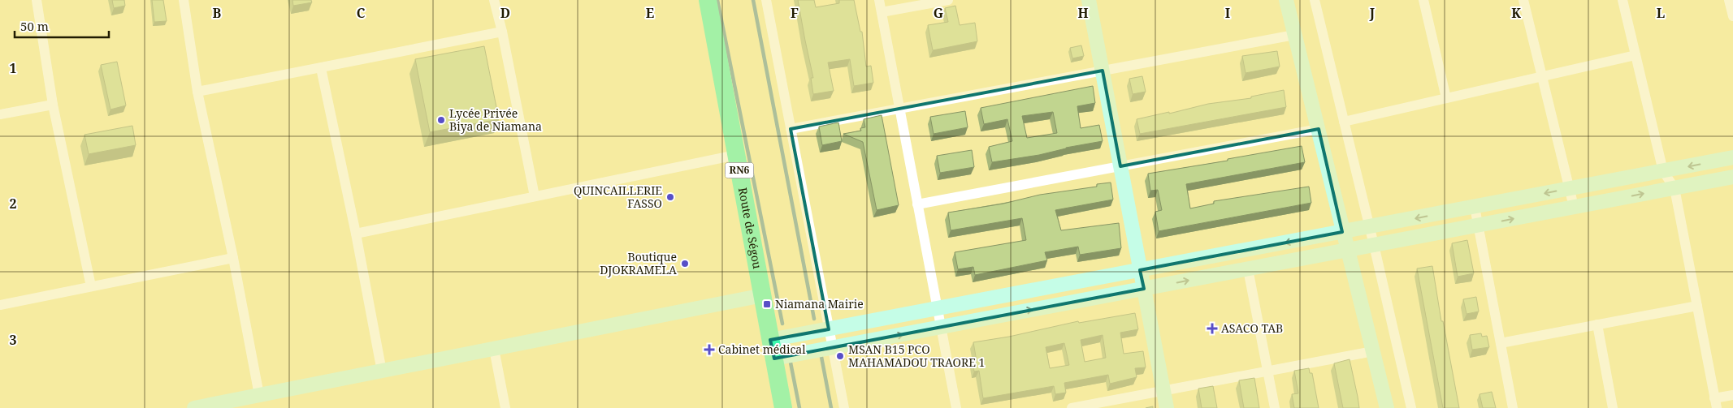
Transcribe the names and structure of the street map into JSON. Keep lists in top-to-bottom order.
{
  "streets": {
    "highway": ["RN6", "Route de Ségou"]
  },
  "places": {
    "other": [
      "Lycée Privée Biya de Niamana",
      "QUINCAILLERIE FASSO",
      "Boutique DJOKRAMELA",
      "MSAN B15 PCO MAHAMADOU TRAORE 1"
    ],
    "transit": ["Niamana Mairie"],
    "health": ["ASACO TAB", "Cabinet médical"]
  },
  "scale_bar": "50 m",
  "grid": {
    "columns": [
      "B",
      "C",
      "D",
      "E",
      "F",
      "G",
      "H",
      "I",
      "J",
      "K",
      "L"
    ],
    "rows": ["1", "2", "3"]
  }
}
